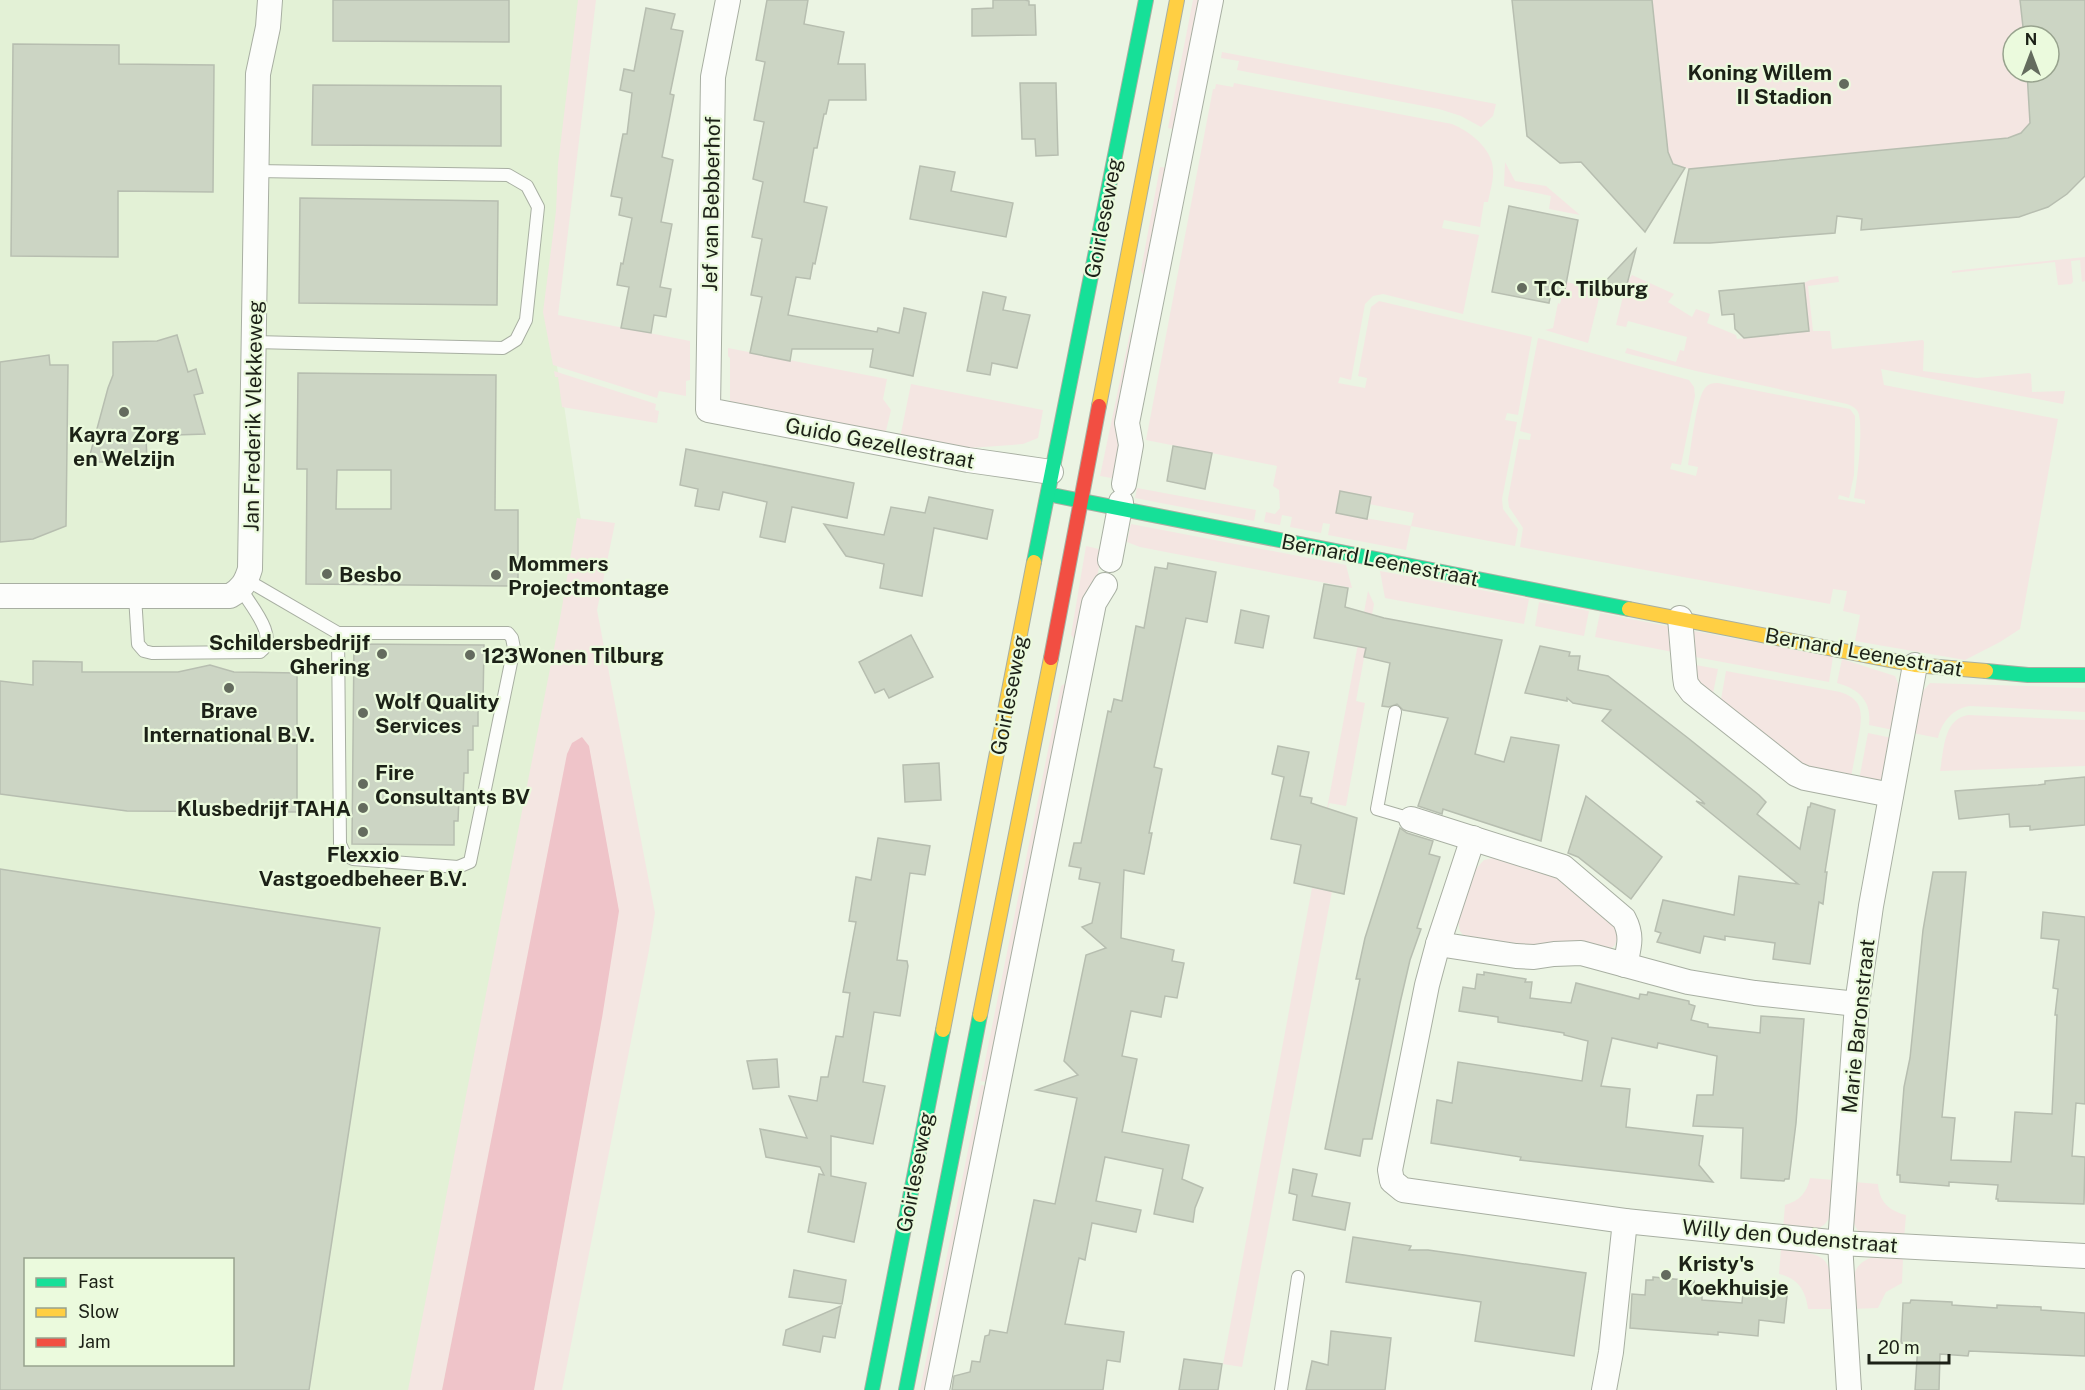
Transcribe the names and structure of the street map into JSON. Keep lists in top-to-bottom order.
{
  "streets": {
    "street": [
      "Jef van Bebberhof",
      "Goirleseweg",
      "Jan Frederik Vlekkeweg",
      "Guido Gezellestraat",
      "Bernard Leenestraat",
      "Marie Baronstraat",
      "Willy den Oudenstraat"
    ]
  },
  "crossings": [
    ["Jef van Bebberhof", "Guido Gezellestraat"],
    ["Goirleseweg", "Guido Gezellestraat"],
    ["Goirleseweg", "Bernard Leenestraat"],
    ["Guido Gezellestraat", "Bernard Leenestraat"],
    ["Bernard Leenestraat", "Marie Baronstraat"],
    ["Marie Baronstraat", "Willy den Oudenstraat"]
  ],
  "places": [
    "Koning Willem II Stadion",
    "T.C. Tilburg",
    "Kayra Zorg en Welzijn",
    "Besbo",
    "Mommers Projectmontage",
    "Schildersbedrijf Ghering",
    "123Wonen Tilburg",
    "Brave International B.V.",
    "Wolf Quality Services",
    "Fire Consultants BV",
    "Klusbedrijf TAHA",
    "Flexxio Vastgoedbeheer B.V.",
    "Kristy's Koekhuisje"
  ],
  "legend": ["Fast", "Slow", "Jam"],
  "scale_bar": "20 m",
  "north": "top"
}
